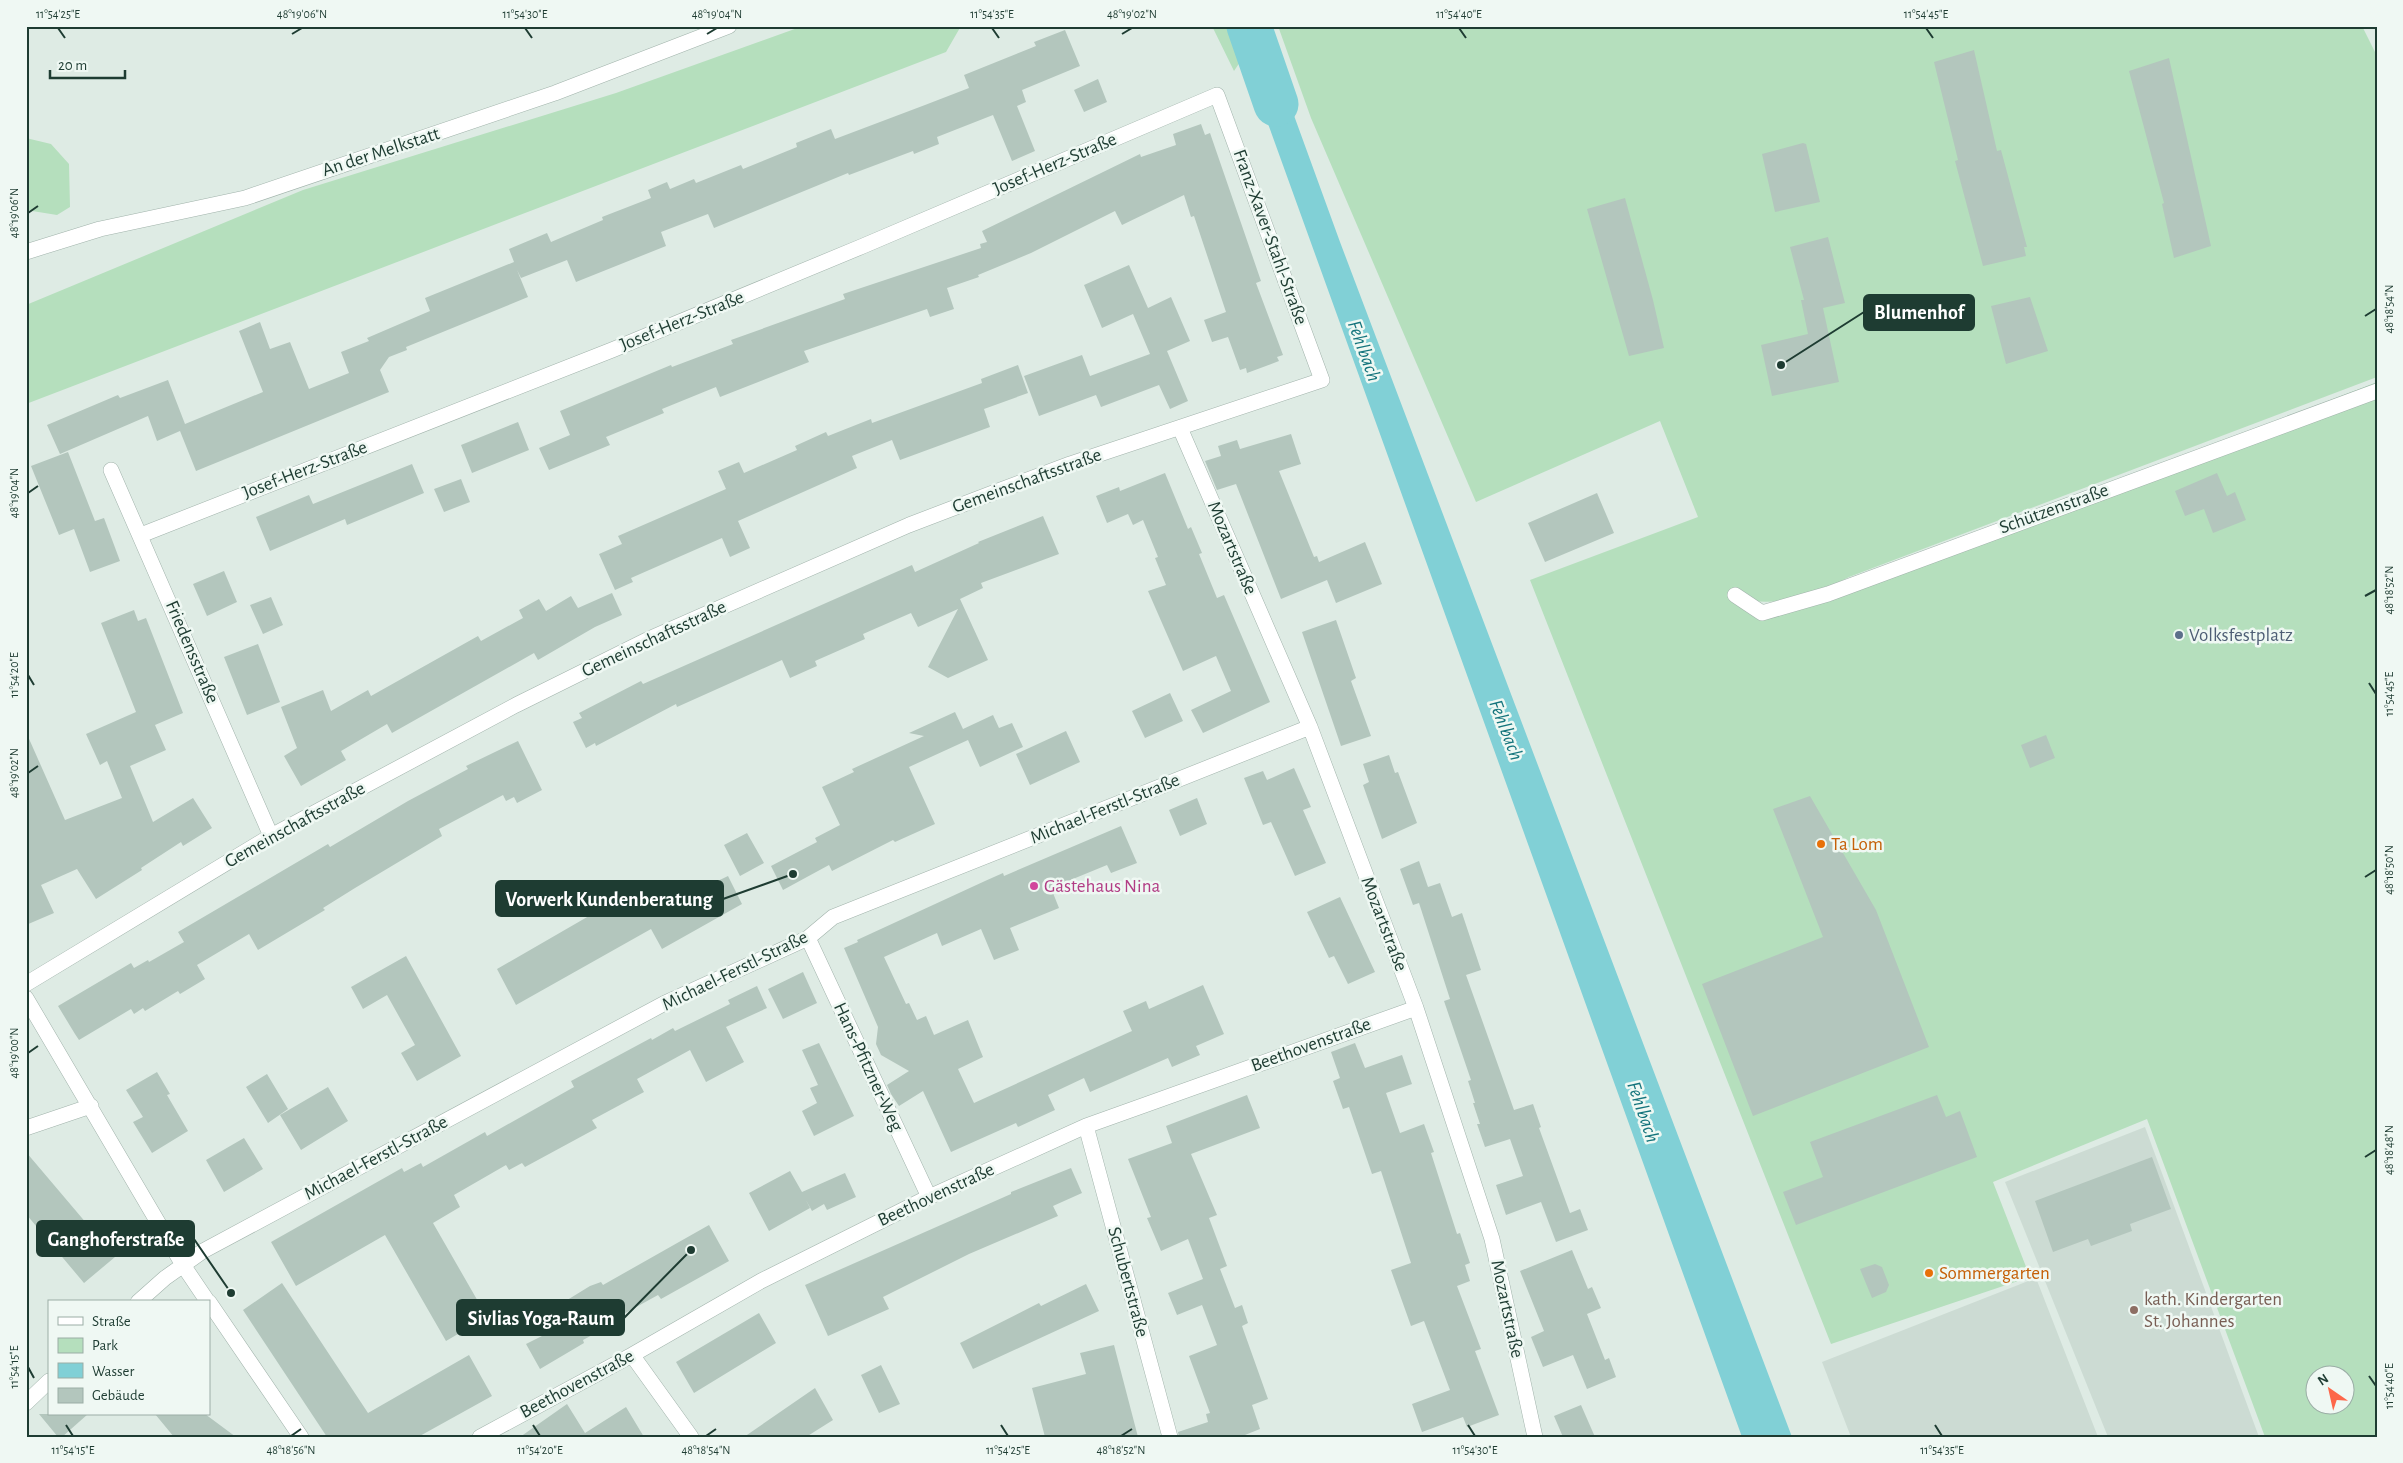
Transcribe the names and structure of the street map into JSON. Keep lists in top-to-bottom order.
{
  "streets": {
    "street": [
      "An der Melkstatt",
      "Josef-Herz-Straße",
      "Franz-Xaver-Stahl-Straße",
      "Gemeinschaftsstraße",
      "Schützenstraße",
      "Mozartstraße",
      "Friedensstraße",
      "Michael-Ferstl-Straße",
      "Beethovenstraße",
      "Hans-Pfitzner-Weg",
      "Schubertstraße"
    ]
  },
  "crossings": [
    ["Josef-Herz-Straße", "Franz-Xaver-Stahl-Straße"],
    ["Josef-Herz-Straße", "Friedensstraße"],
    ["Franz-Xaver-Stahl-Straße", "Gemeinschaftsstraße"],
    ["Gemeinschaftsstraße", "Mozartstraße"],
    ["Gemeinschaftsstraße", "Friedensstraße"],
    ["Mozartstraße", "Michael-Ferstl-Straße"],
    ["Mozartstraße", "Beethovenstraße"],
    ["Michael-Ferstl-Straße", "Hans-Pfitzner-Weg"],
    ["Beethovenstraße", "Hans-Pfitzner-Weg"],
    ["Beethovenstraße", "Schubertstraße"]
  ],
  "water": ["Fehlbach"],
  "places": [
    "Blumenhof",
    "Volksfestplatz",
    "Ta Lom",
    "Vorwerk Kundenberatung",
    "Gästehaus Nina",
    "Sivlias Yoga-Raum",
    "Sommergarten",
    "Ganghoferstraße",
    "kath. Kindergarten St. Johannes"
  ],
  "legend": [
    "Straße",
    "Park",
    "Wasser",
    "Gebäude"
  ],
  "scale_bar": "20 m",
  "north": "top left",
  "coordinates": [
    "11°54'25\"E",
    "48°19'06\"N",
    "11°54'30\"E",
    "48°19'04\"N",
    "11°54'35\"E",
    "48°19'02\"N",
    "11°54'40\"E",
    "11°54'45\"E",
    "48°18'54\"N",
    "48°18'52\"N",
    "11°54'20\"E",
    "48°18'50\"N",
    "48°19'00\"N",
    "48°18'48\"N",
    "11°54'15\"E",
    "48°18'56\"N"
  ]
}
